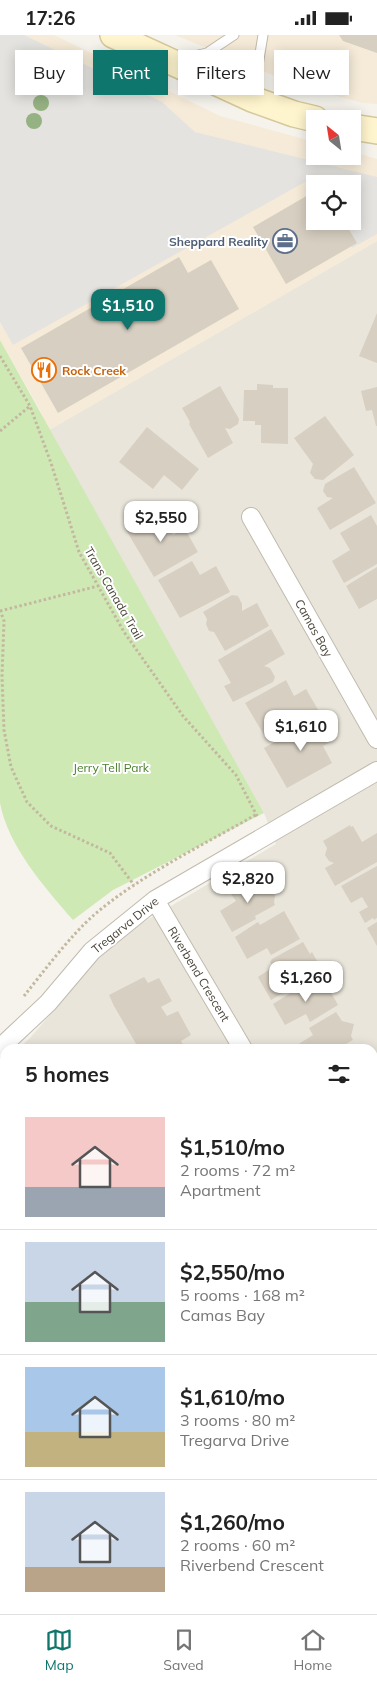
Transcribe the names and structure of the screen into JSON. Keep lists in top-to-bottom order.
{
  "streets": {
    "street": ["Camas Bay", "Tregarva Drive", "Riverbend Crescent"],
    "path": ["Trans Canada Trail"]
  },
  "crossings": [
    ["Tregarva Drive", "Riverbend Crescent"]
  ],
  "parks": ["Jerry Tell Park"],
  "places": {
    "office": ["Sheppard Reality"],
    "restaurant": ["Rock Creek"]
  },
  "north": "top left",
  "page": {
    "status": "17:26",
    "chip": [
      "Buy",
      "Rent",
      "Filters",
      "New"
    ],
    "price": [
      "$1,510",
      "$2,550",
      "$1,610",
      "$2,820",
      "$1,260"
    ],
    "heading": "5 homes",
    "list": [
      {
        "name": "$1,510/mo",
        "note": "2 rooms · 72 m² · Apartment"
      },
      {
        "name": "$2,550/mo",
        "note": "5 rooms · 168 m² · Camas Bay"
      },
      {
        "name": "$1,610/mo",
        "note": "3 rooms · 80 m² · Tregarva Drive"
      },
      {
        "name": "$1,260/mo",
        "note": "2 rooms · 60 m² · Riverbend Crescent"
      }
    ],
    "tabs": ["Map", "Saved", "Home"]
  }
}
